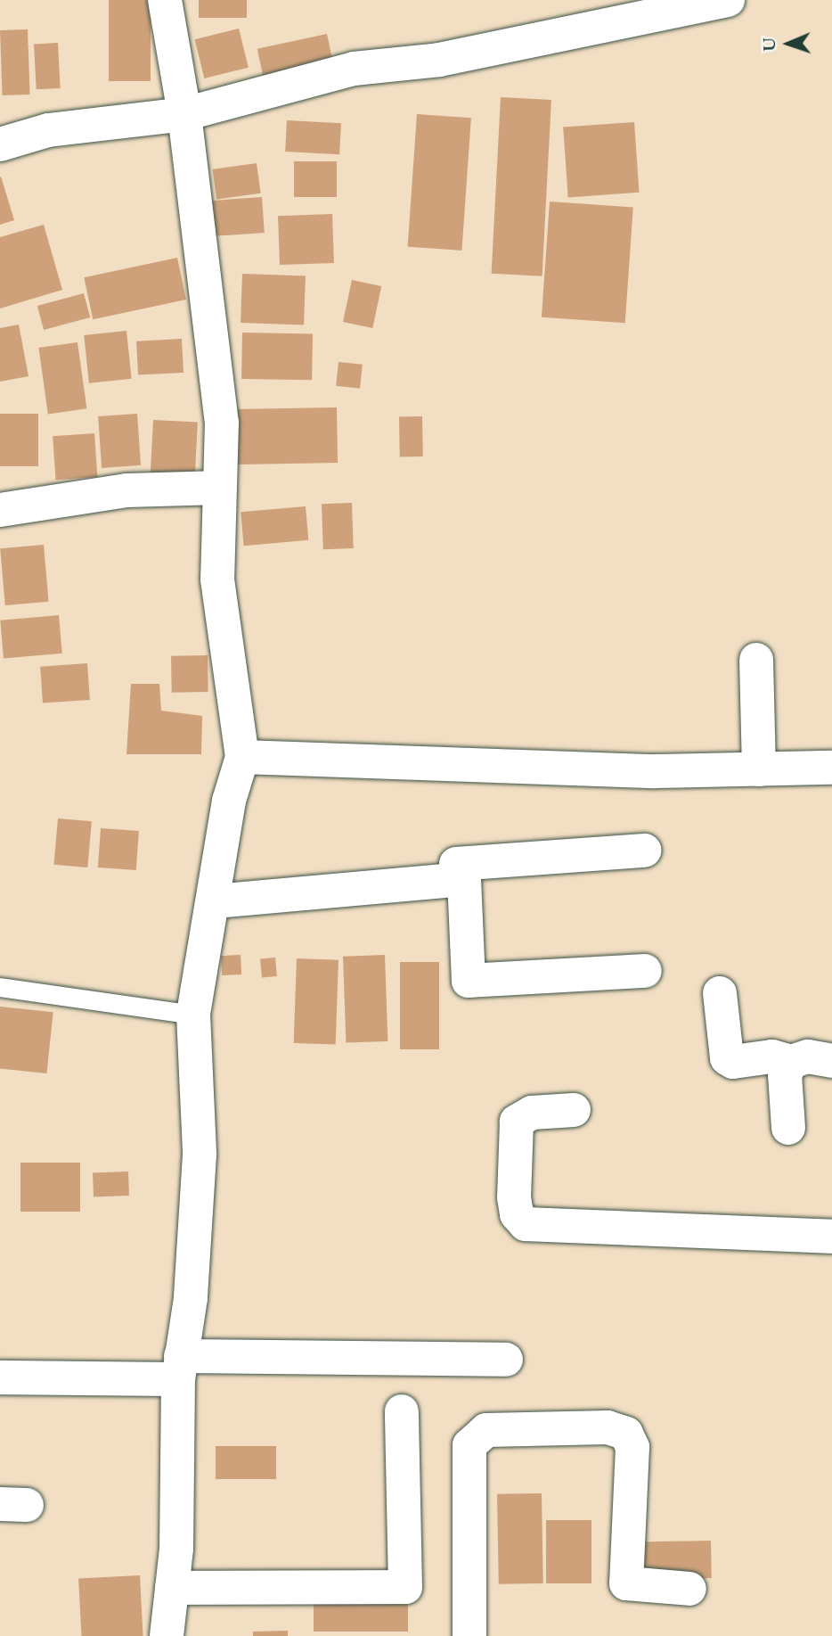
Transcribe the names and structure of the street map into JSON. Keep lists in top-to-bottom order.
{
  "north": "left"
}
